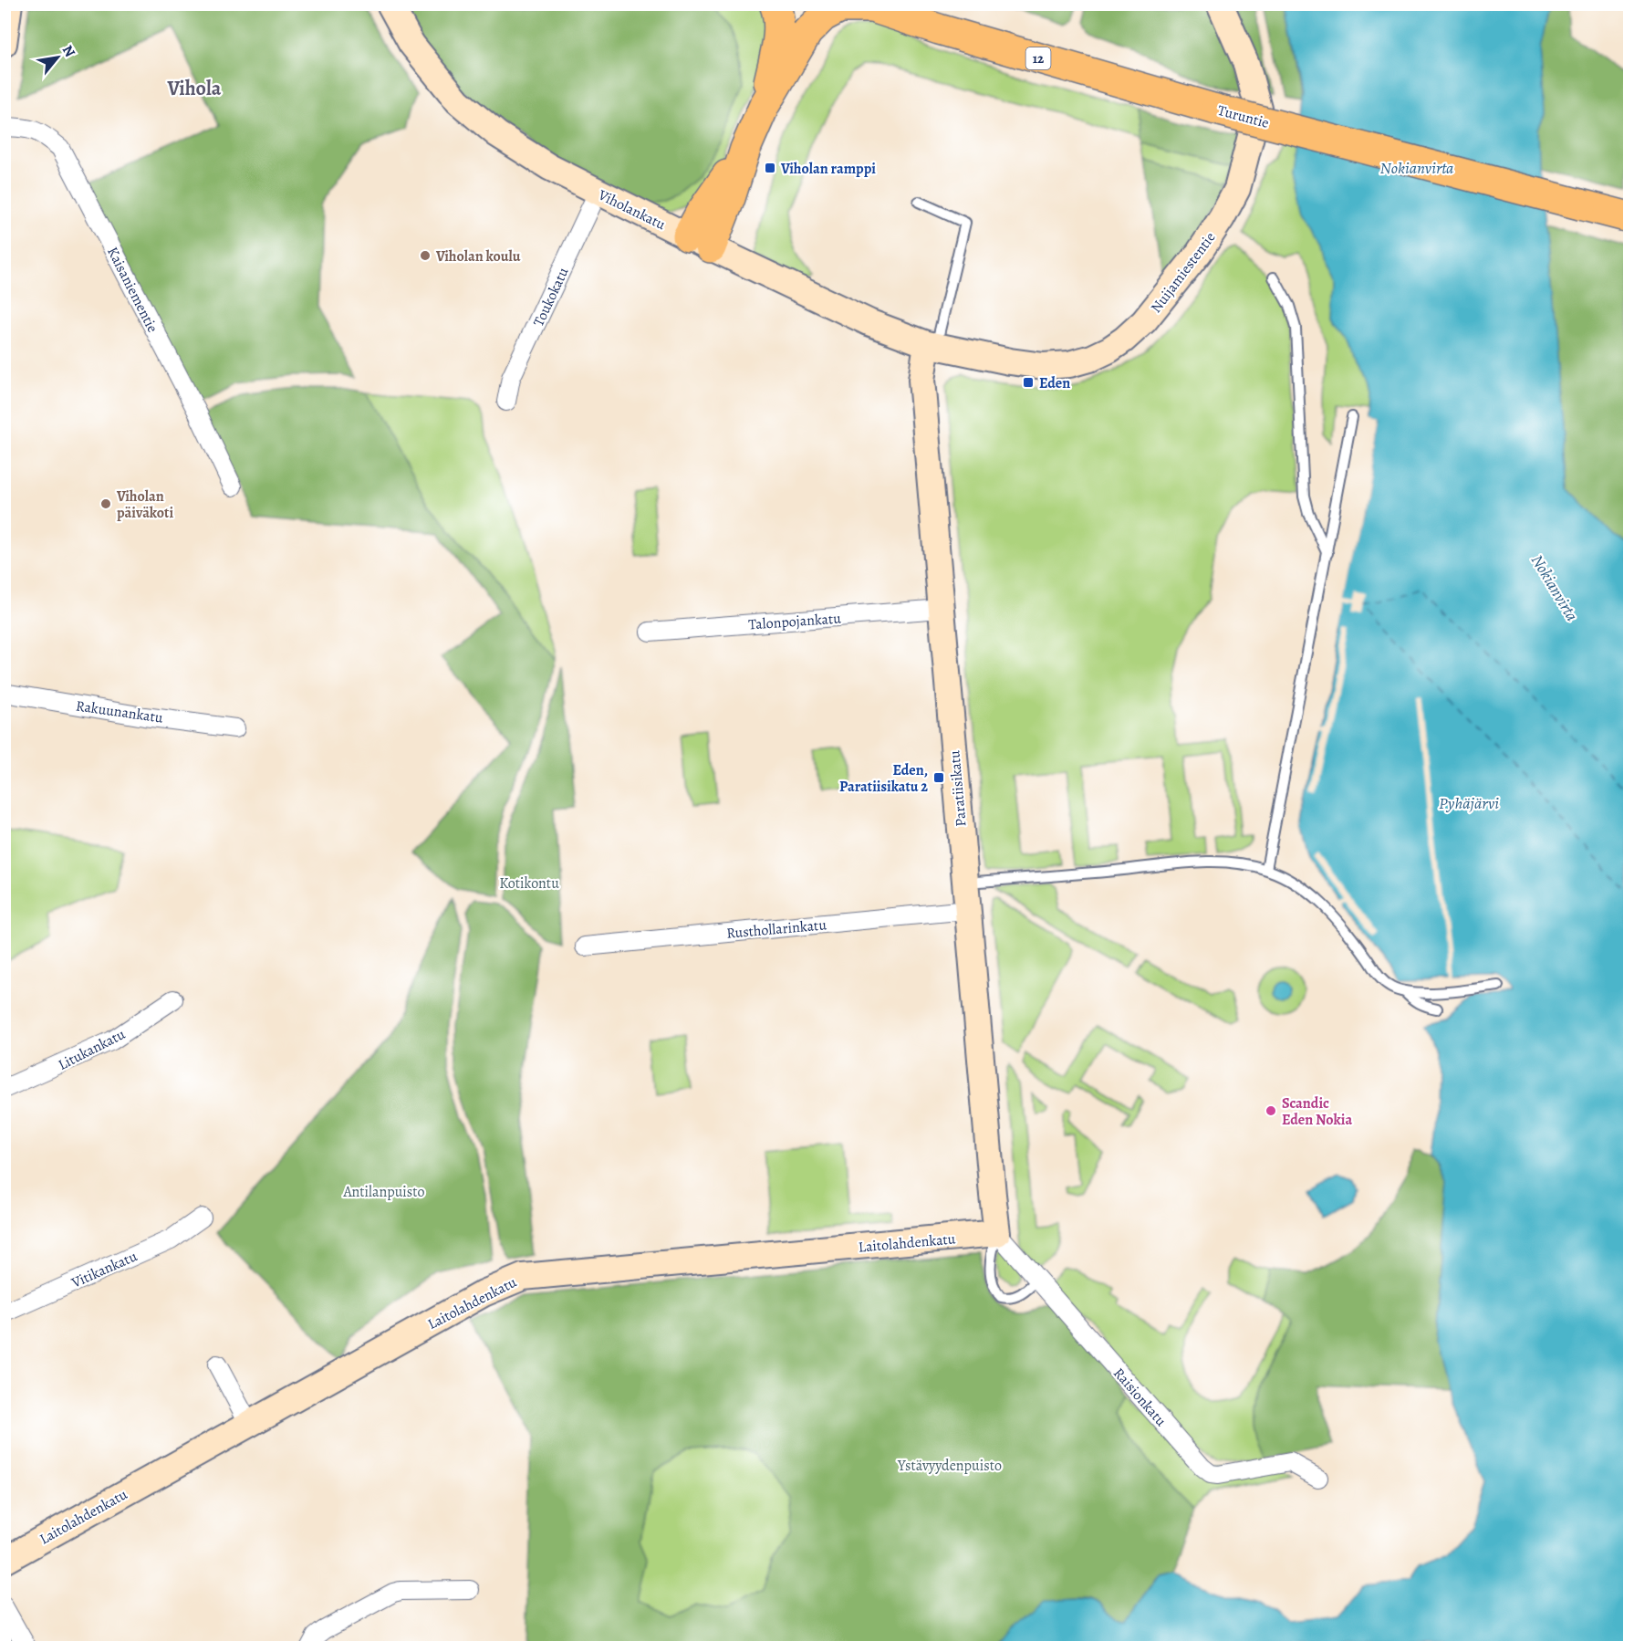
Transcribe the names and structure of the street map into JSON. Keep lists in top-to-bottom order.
{
  "streets": {
    "highway": ["12", "Turuntie"],
    "street": [
      "Viholankatu",
      "Nuijamiestentie",
      "Kaisaniementie",
      "Toukokatu",
      "Talonpojankatu",
      "Rakuunankatu",
      "Paratiisikatu",
      "Rusthollarinkatu",
      "Litukankatu",
      "Laitolahdenkatu",
      "Vitikankatu",
      "Raisionkatu"
    ]
  },
  "crossings": [
    ["Viholankatu", "Nuijamiestentie"],
    ["Viholankatu", "Toukokatu"],
    ["Viholankatu", "Paratiisikatu"],
    ["Nuijamiestentie", "Paratiisikatu"],
    ["Talonpojankatu", "Paratiisikatu"],
    ["Paratiisikatu", "Rusthollarinkatu"],
    ["Paratiisikatu", "Laitolahdenkatu"],
    ["Paratiisikatu", "Raisionkatu"],
    ["Laitolahdenkatu", "Raisionkatu"]
  ],
  "districts": ["Vihola"],
  "water": ["Nokianvirta", "Pyhäjärvi"],
  "parks": ["Kotikontu", "Antilanpuisto", "Ystävyydenpuisto"],
  "places": {
    "transit": ["Viholan ramppi", "Eden", "Eden, Paratiisikatu 2"],
    "other": ["Viholan koulu", "Viholan päiväkoti", "Scandic Eden Nokia"]
  },
  "north": "top right"
}
